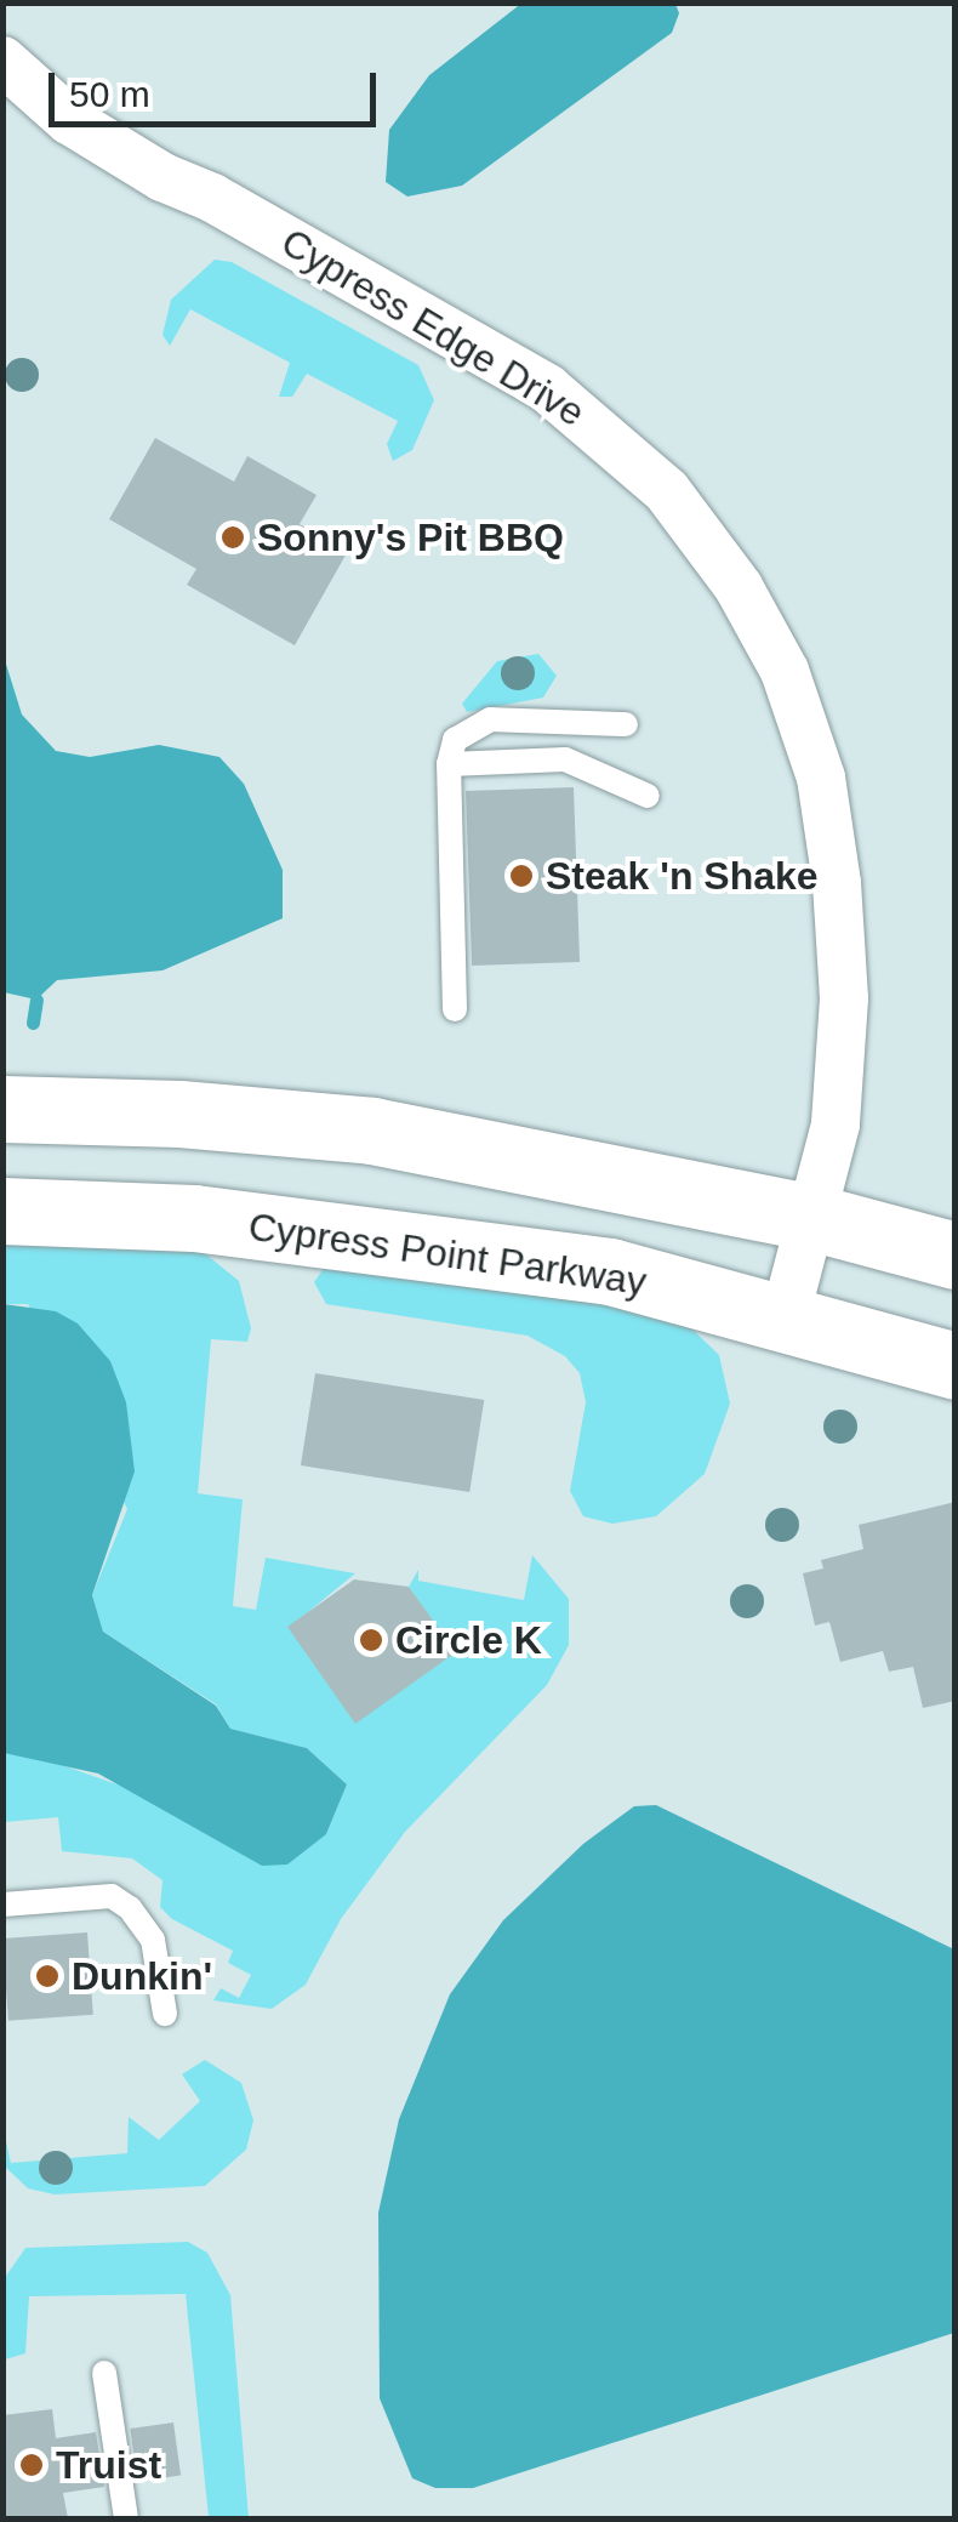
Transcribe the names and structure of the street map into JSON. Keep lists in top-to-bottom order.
{
  "streets": {
    "street": ["Cypress Edge Drive", "Cypress Point Parkway"]
  },
  "crossings": [
    ["Cypress Edge Drive", "Cypress Point Parkway"]
  ],
  "places": [
    "Sonny's Pit BBQ",
    "Steak 'n Shake",
    "Circle K",
    "Dunkin'",
    "Truist"
  ],
  "scale_bar": "50 m"
}
